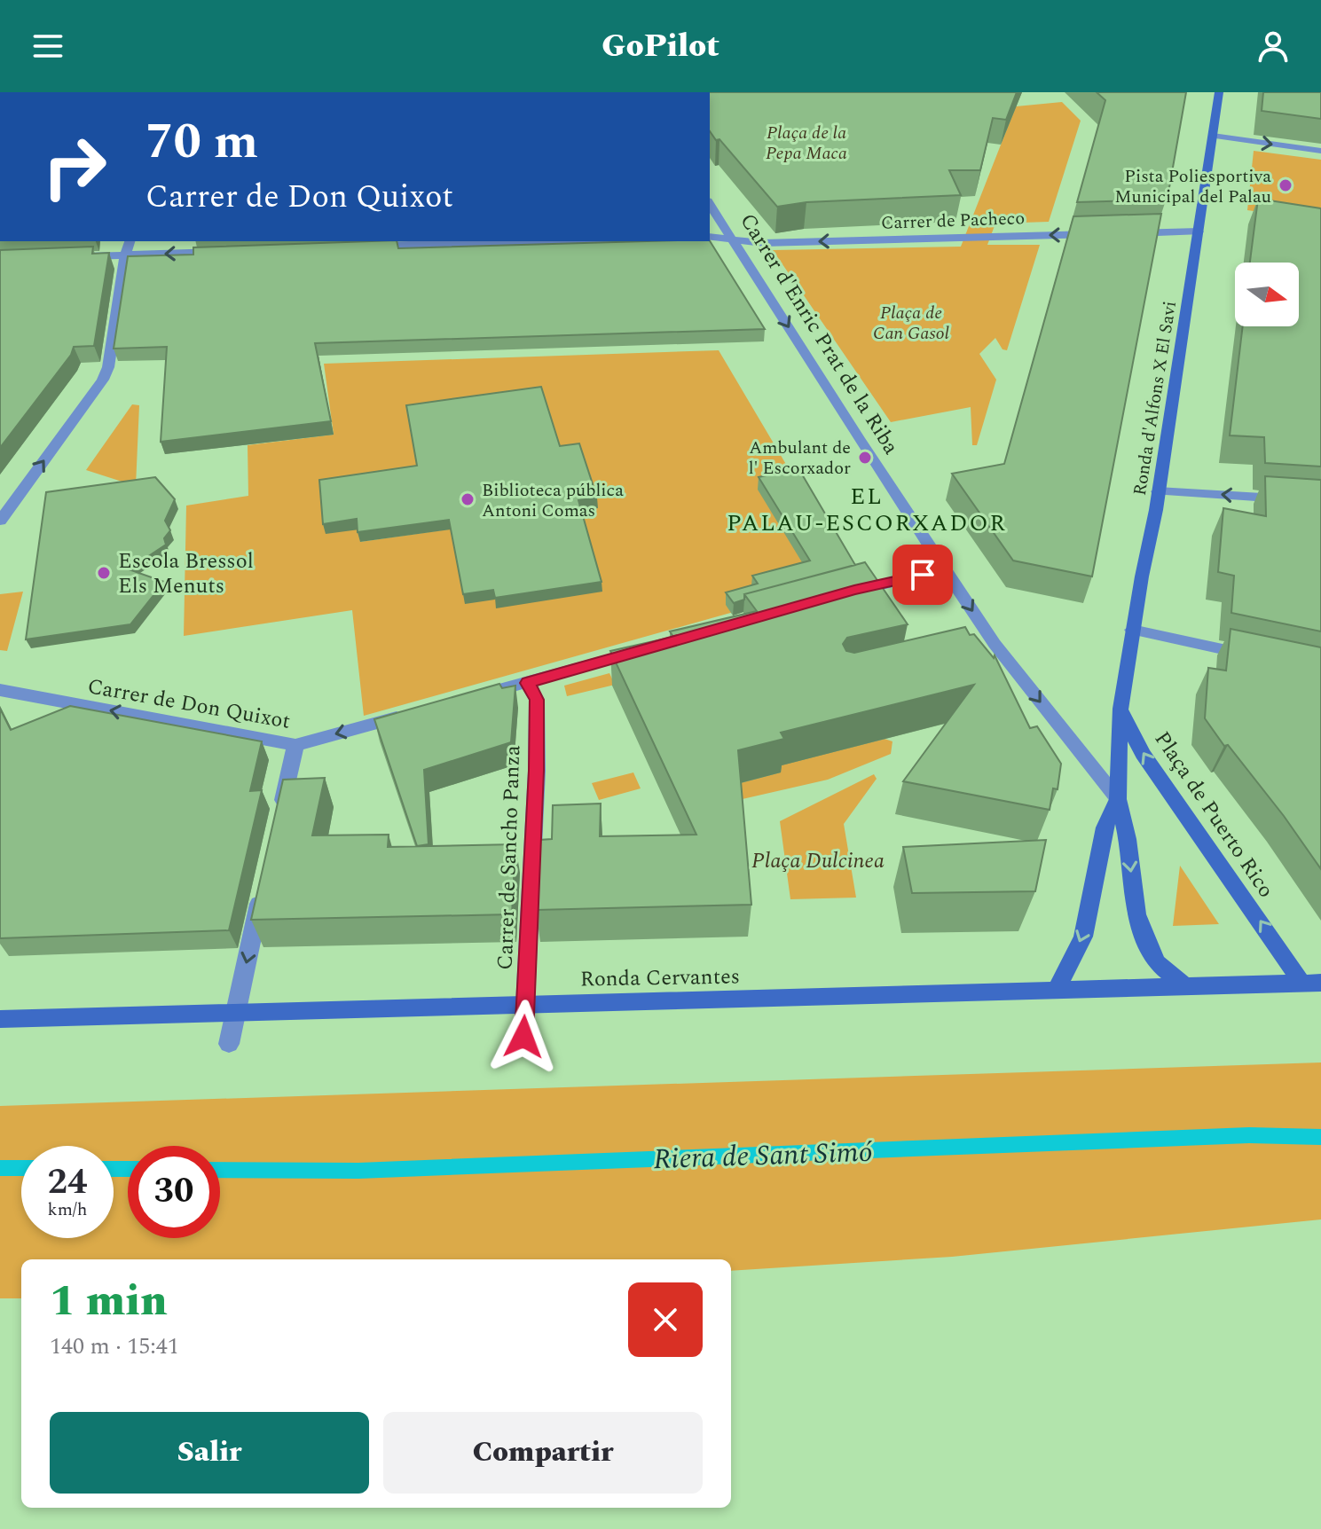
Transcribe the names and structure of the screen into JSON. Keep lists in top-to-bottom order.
{
  "streets": {
    "street": [
      "Carrer de Pacheco",
      "Carrer d'Enric Prat de la Riba",
      "Ronda d'Alfons X El Savi",
      "Carrer de Don Quixot",
      "Plaça de Puerto Rico",
      "Carrer de Sancho Panza",
      "Ronda Cervantes"
    ]
  },
  "crossings": [
    ["Carrer de Pacheco", "Carrer d'Enric Prat de la Riba"],
    ["Carrer d'Enric Prat de la Riba", "Plaça de Puerto Rico"],
    ["Ronda d'Alfons X El Savi", "Plaça de Puerto Rico"],
    ["Plaça de Puerto Rico", "Ronda Cervantes"],
    ["Carrer de Sancho Panza", "Ronda Cervantes"]
  ],
  "one_way": ["Carrer de Pacheco", "Carrer d'Enric Prat de la Riba", "Carrer de Don Quixot"],
  "districts": ["EL PALAU-ESCORXADOR"],
  "water": ["Riera de Sant Simó"],
  "parks": ["Plaça de la Pepa Maca", "Plaça de Can Gasol", "Plaça Dulcinea"],
  "places": [
    "Pista Poliesportiva Municipal del Palau",
    "Ambulant de l' Escorxador",
    "Biblioteca pública Antoni Comas",
    "Escola Bressol Els Menuts"
  ],
  "north": "right",
  "page": {
    "header": "GoPilot",
    "turn": ["70 m", "Carrer de Don Quixot"],
    "speed": "24 km/h",
    "limit": "30",
    "heading": ["1 min", "140 m · 15:41"],
    "buttons": ["Salir", "Compartir"]
  }
}
